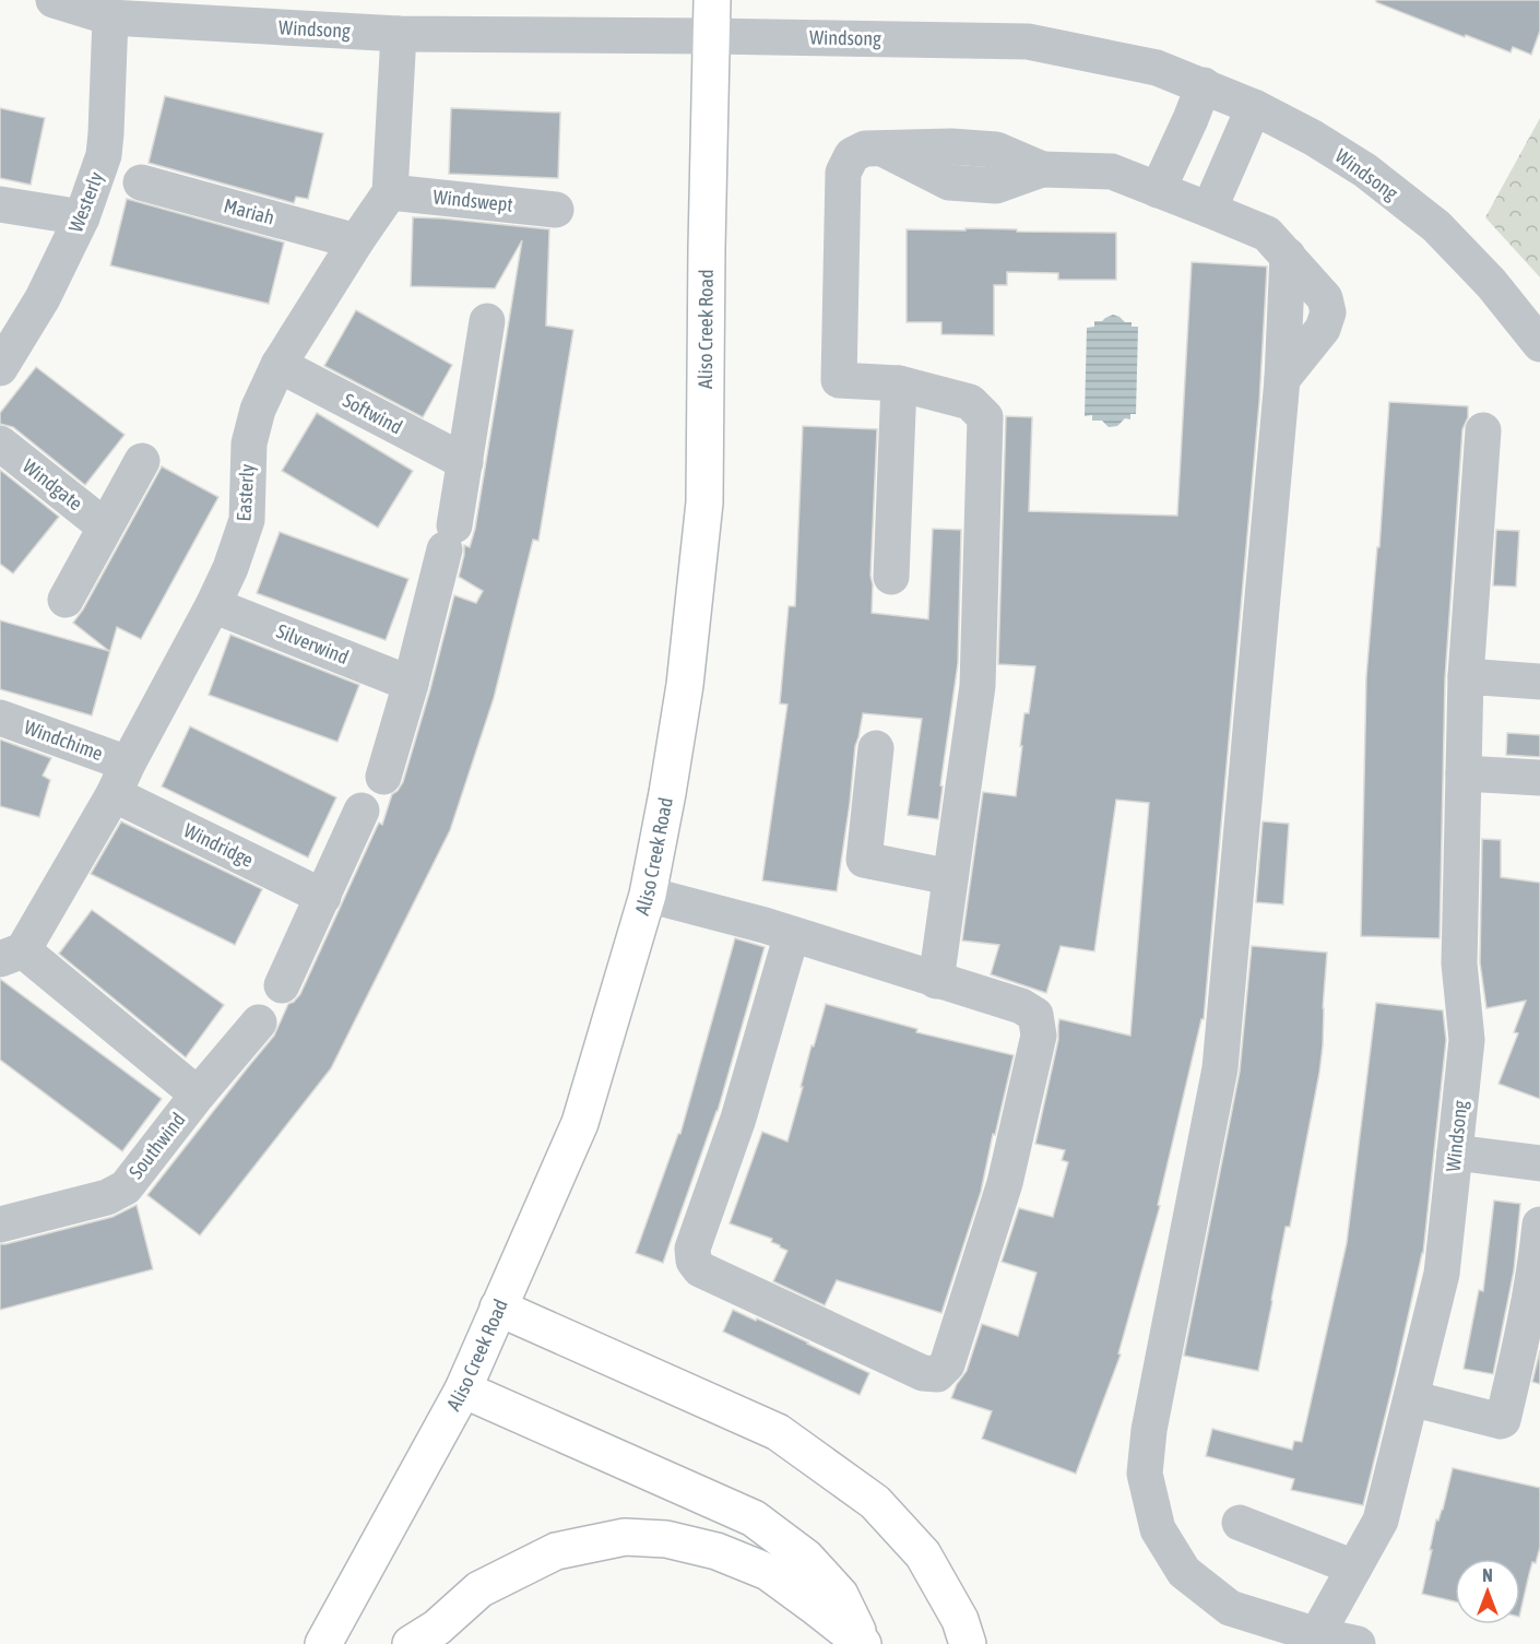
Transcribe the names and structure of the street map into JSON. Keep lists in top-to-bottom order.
{
  "streets": {
    "main road": ["Aliso Creek Road"],
    "street": [
      "Windsong",
      "Windswept",
      "Westerly",
      "Mariah",
      "Softwind",
      "Windgate",
      "Easterly",
      "Silverwind",
      "Windchime",
      "Windridge",
      "Southwind"
    ]
  },
  "crossings": [
    ["Windsong", "Westerly"],
    ["Windsong", "Aliso Creek Road"],
    ["Windswept", "Easterly"],
    ["Mariah", "Easterly"],
    ["Softwind", "Easterly"],
    ["Easterly", "Silverwind"],
    ["Easterly", "Windchime"],
    ["Easterly", "Windridge"],
    ["Easterly", "Southwind"],
    ["Windchime", "Windridge"]
  ],
  "north": "top"
}
